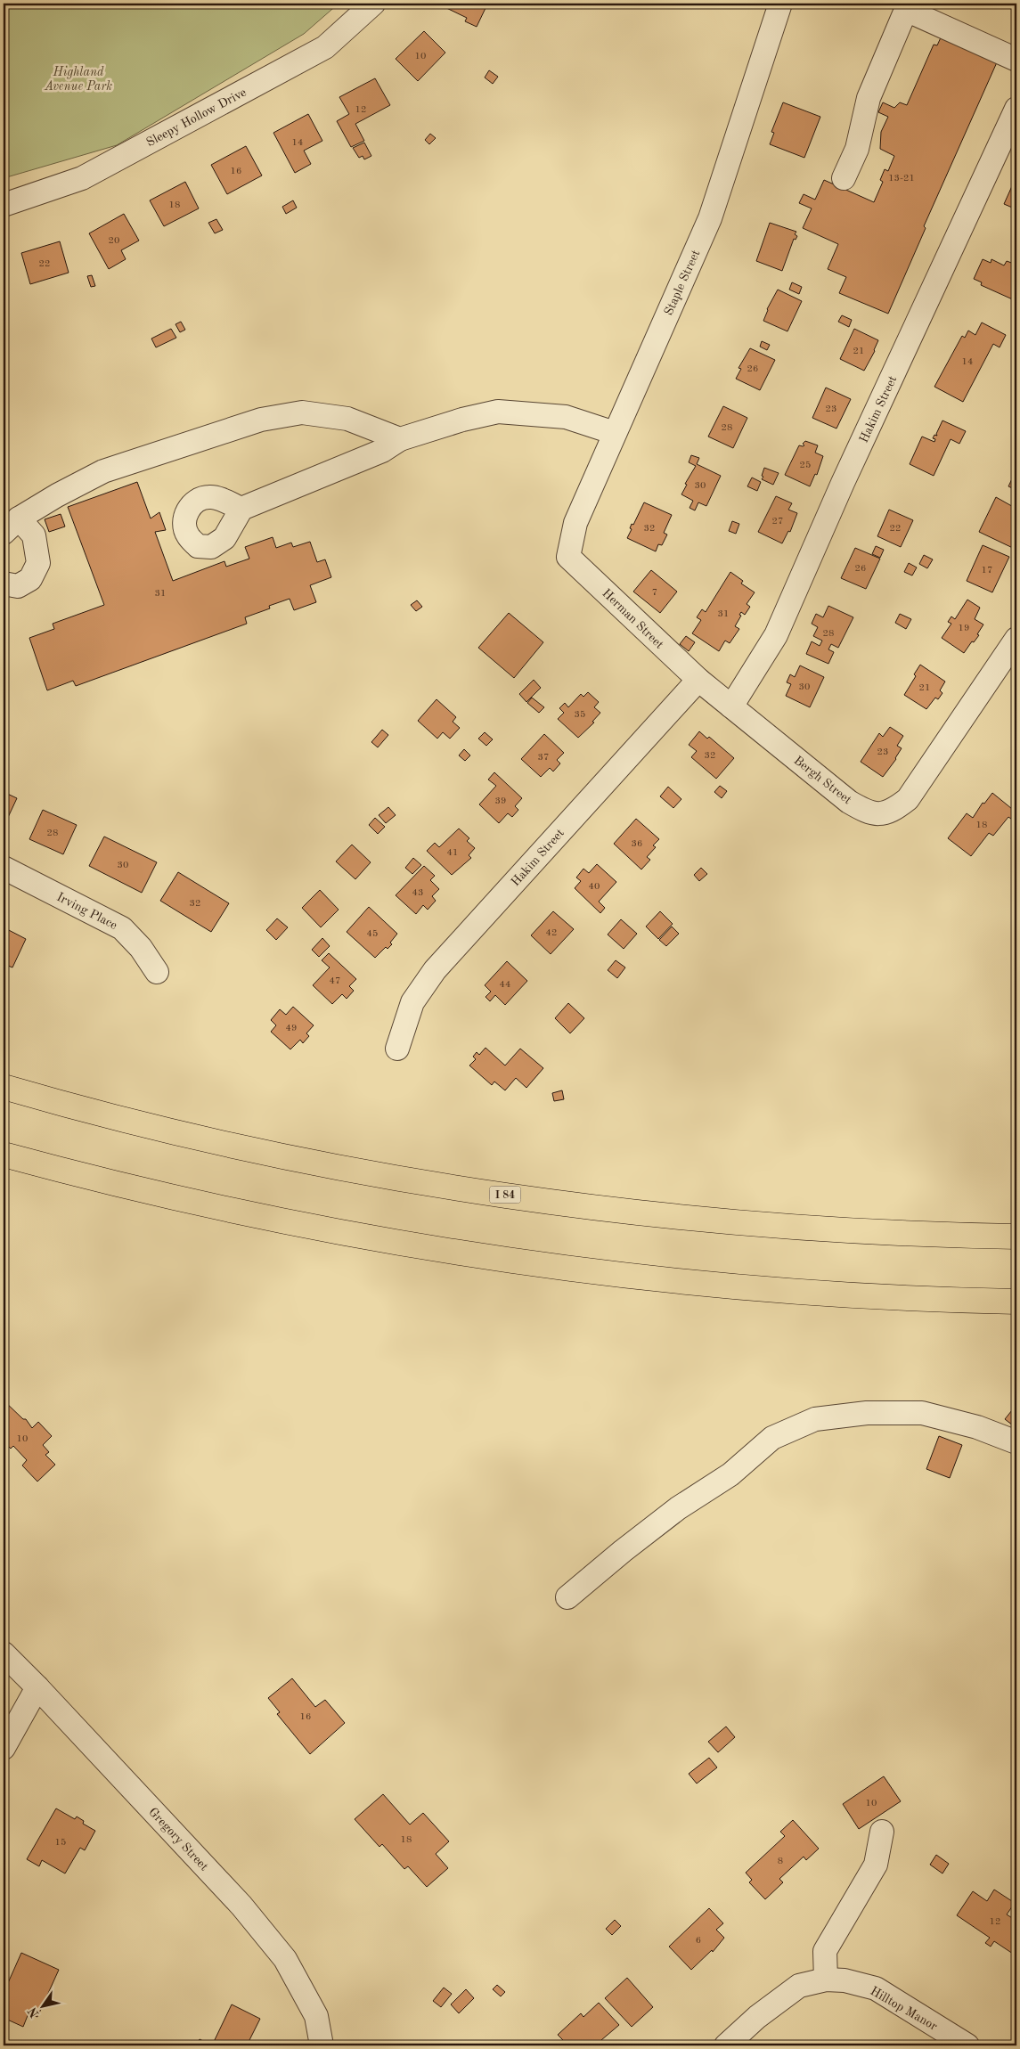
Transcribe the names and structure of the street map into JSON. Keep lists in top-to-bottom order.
{
  "streets": {
    "highway": ["I 84"],
    "street": [
      "Sleepy Hollow Drive",
      "Staple Street",
      "Hakim Street",
      "Herman Street",
      "Bergh Street",
      "Irving Place",
      "Gregory Street",
      "Hilltop Manor"
    ]
  },
  "crossings": [
    ["Staple Street", "Herman Street"],
    ["Hakim Street", "Herman Street"],
    ["Hakim Street", "Bergh Street"],
    ["Herman Street", "Bergh Street"]
  ],
  "parks": ["Highland Avenue Park"],
  "house_numbers": [
    "10",
    "12",
    "14",
    "16",
    "13-21",
    "18",
    "20",
    "22",
    "21",
    "14",
    "26",
    "23",
    "28",
    "25",
    "30",
    "27",
    "32",
    "22",
    "26",
    "17",
    "7",
    "31",
    "31",
    "19",
    "28",
    "30",
    "21",
    "35",
    "23",
    "32",
    "37",
    "39",
    "18",
    "28",
    "36",
    "41",
    "30",
    "40",
    "43",
    "32",
    "42",
    "45",
    "47",
    "44",
    "49",
    "10",
    "16",
    "10",
    "18",
    "15",
    "8",
    "12",
    "6"
  ],
  "north": "bottom left"
}
